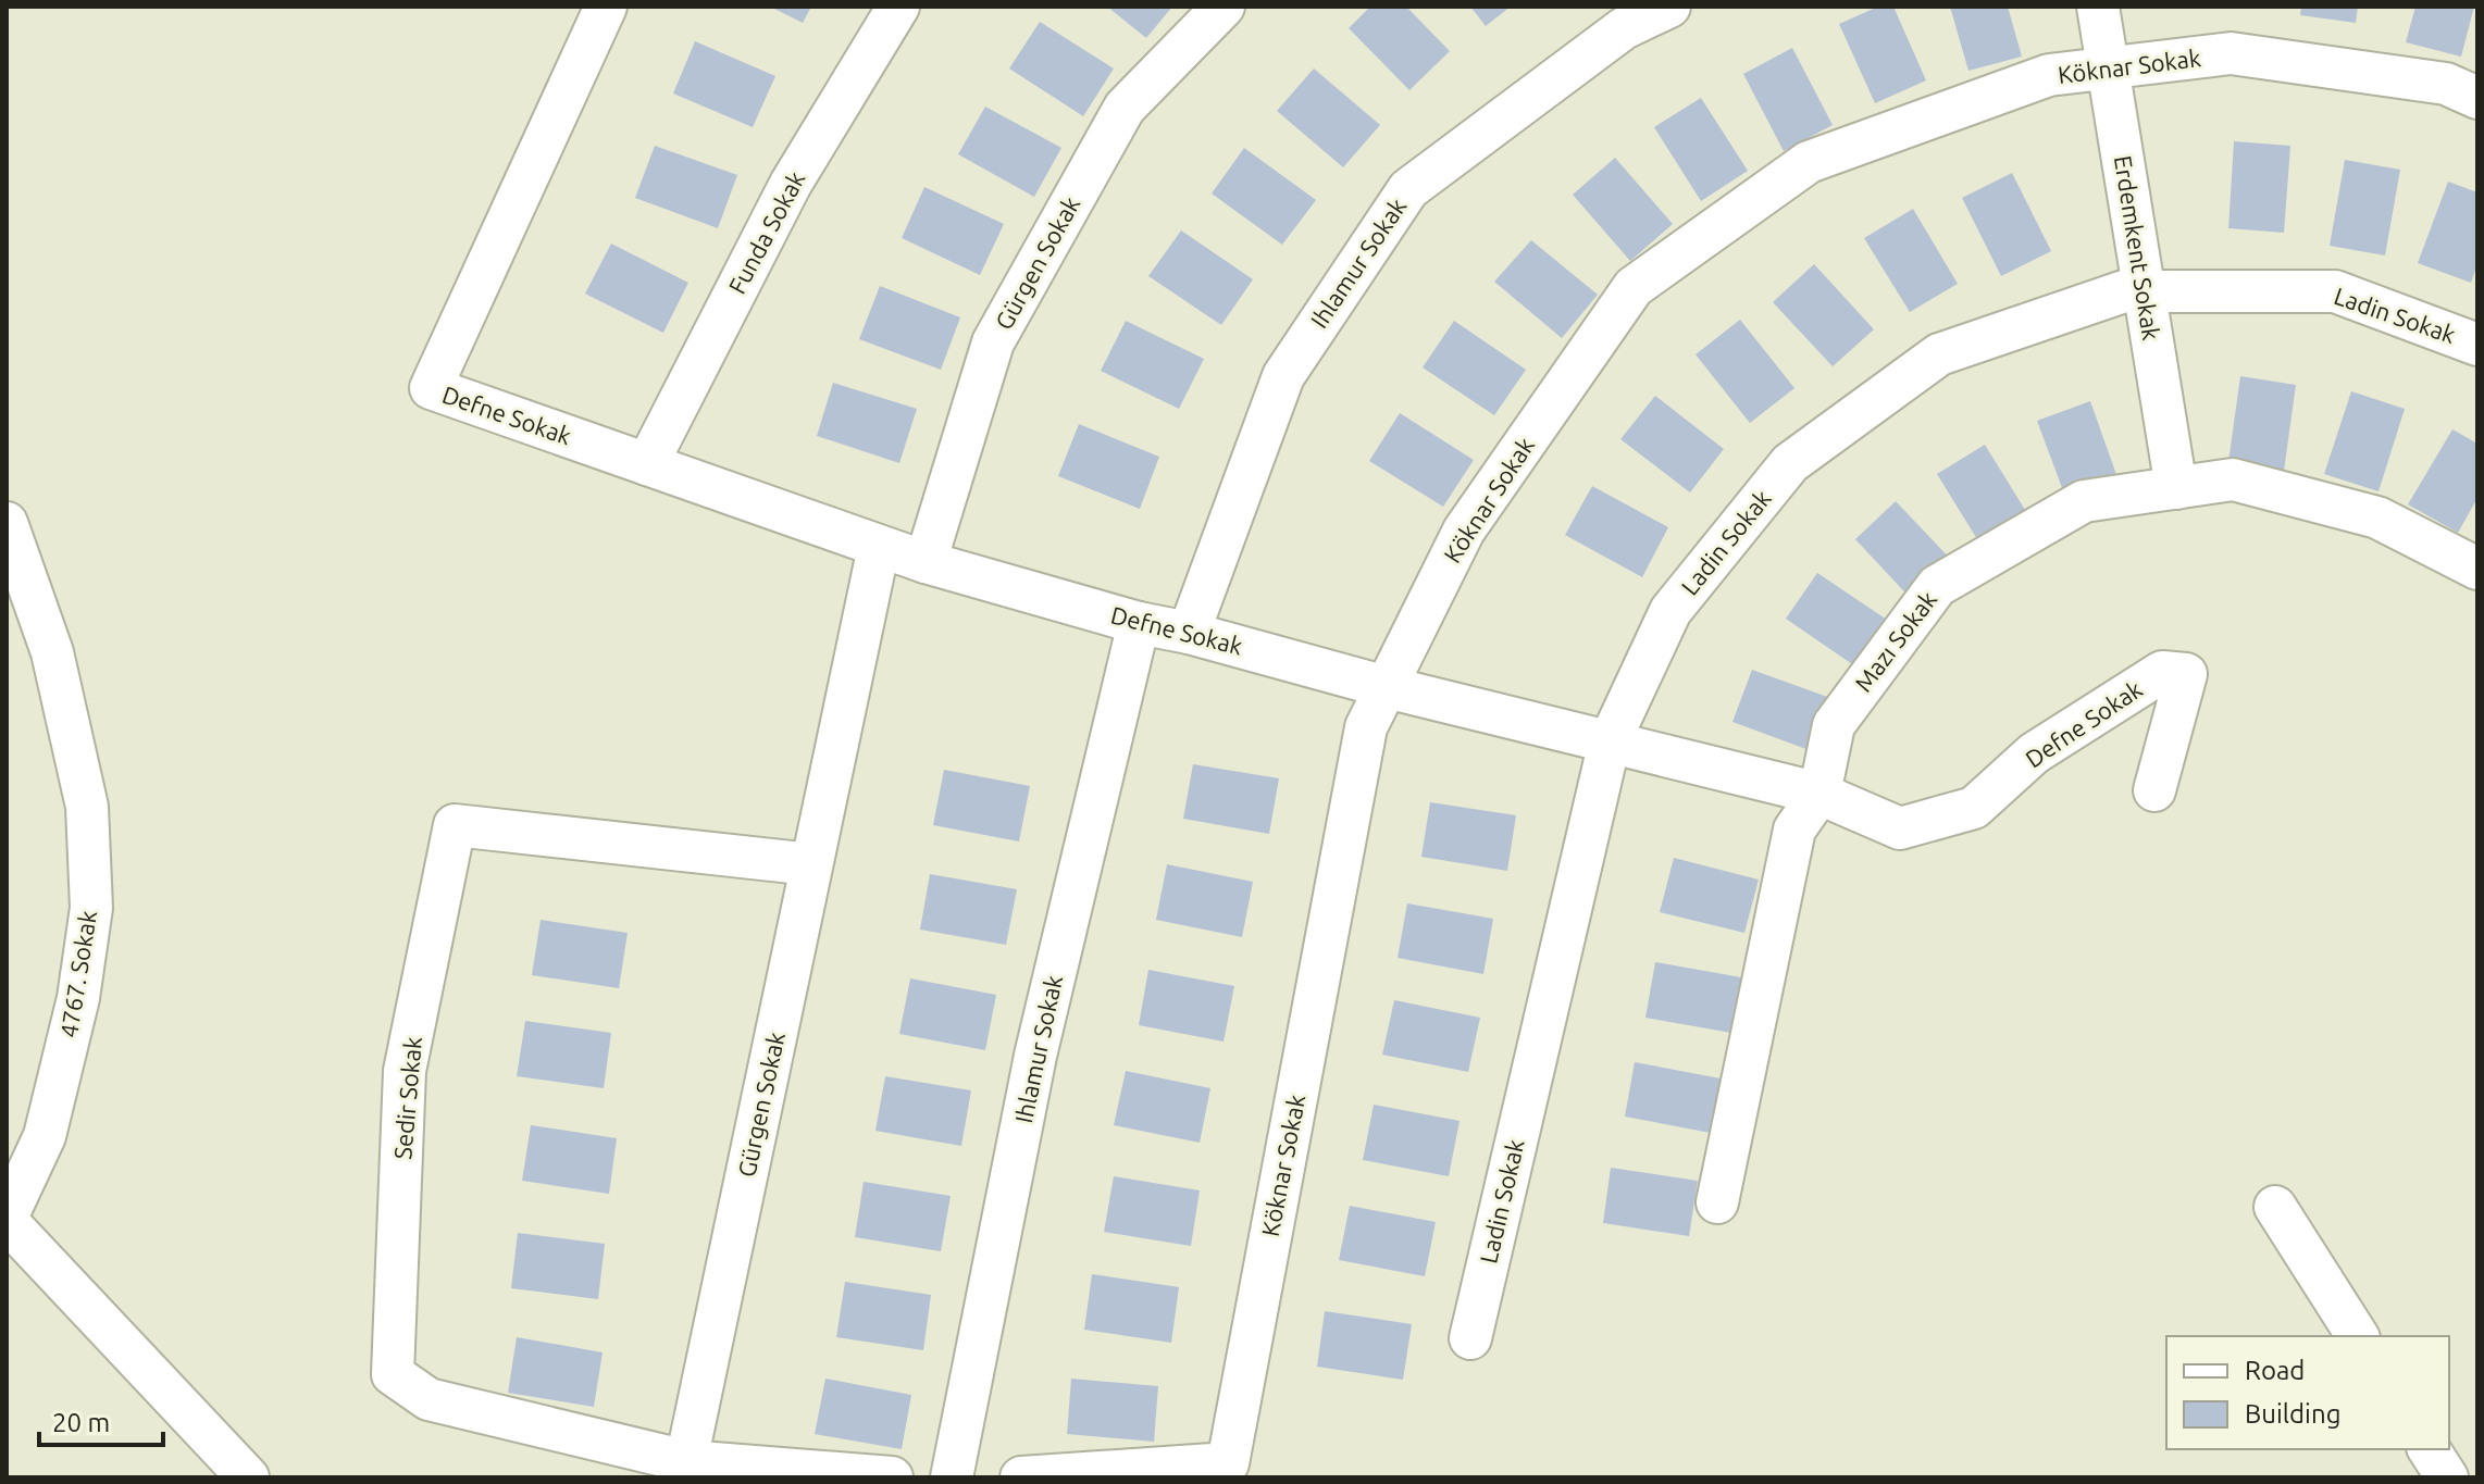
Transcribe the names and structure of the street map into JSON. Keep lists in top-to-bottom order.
{
  "streets": {
    "street": [
      "Köknar Sokak",
      "Funda Sokak",
      "Erdemkent Sokak",
      "Gürgen Sokak",
      "Ihlamur Sokak",
      "Ladin Sokak",
      "Defne Sokak",
      "Mazı Sokak",
      "4767. Sokak",
      "Sedir Sokak"
    ]
  },
  "crossings": [
    ["Köknar Sokak", "Erdemkent Sokak"],
    ["Köknar Sokak", "Defne Sokak"],
    ["Funda Sokak", "Defne Sokak"],
    ["Erdemkent Sokak", "Ladin Sokak"],
    ["Erdemkent Sokak", "Mazı Sokak"],
    ["Gürgen Sokak", "Defne Sokak"],
    ["Gürgen Sokak", "Sedir Sokak"],
    ["Ihlamur Sokak", "Defne Sokak"],
    ["Ladin Sokak", "Defne Sokak"],
    ["Defne Sokak", "Mazı Sokak"]
  ],
  "legend": ["Road", "Building"],
  "scale_bar": "20 m"
}
